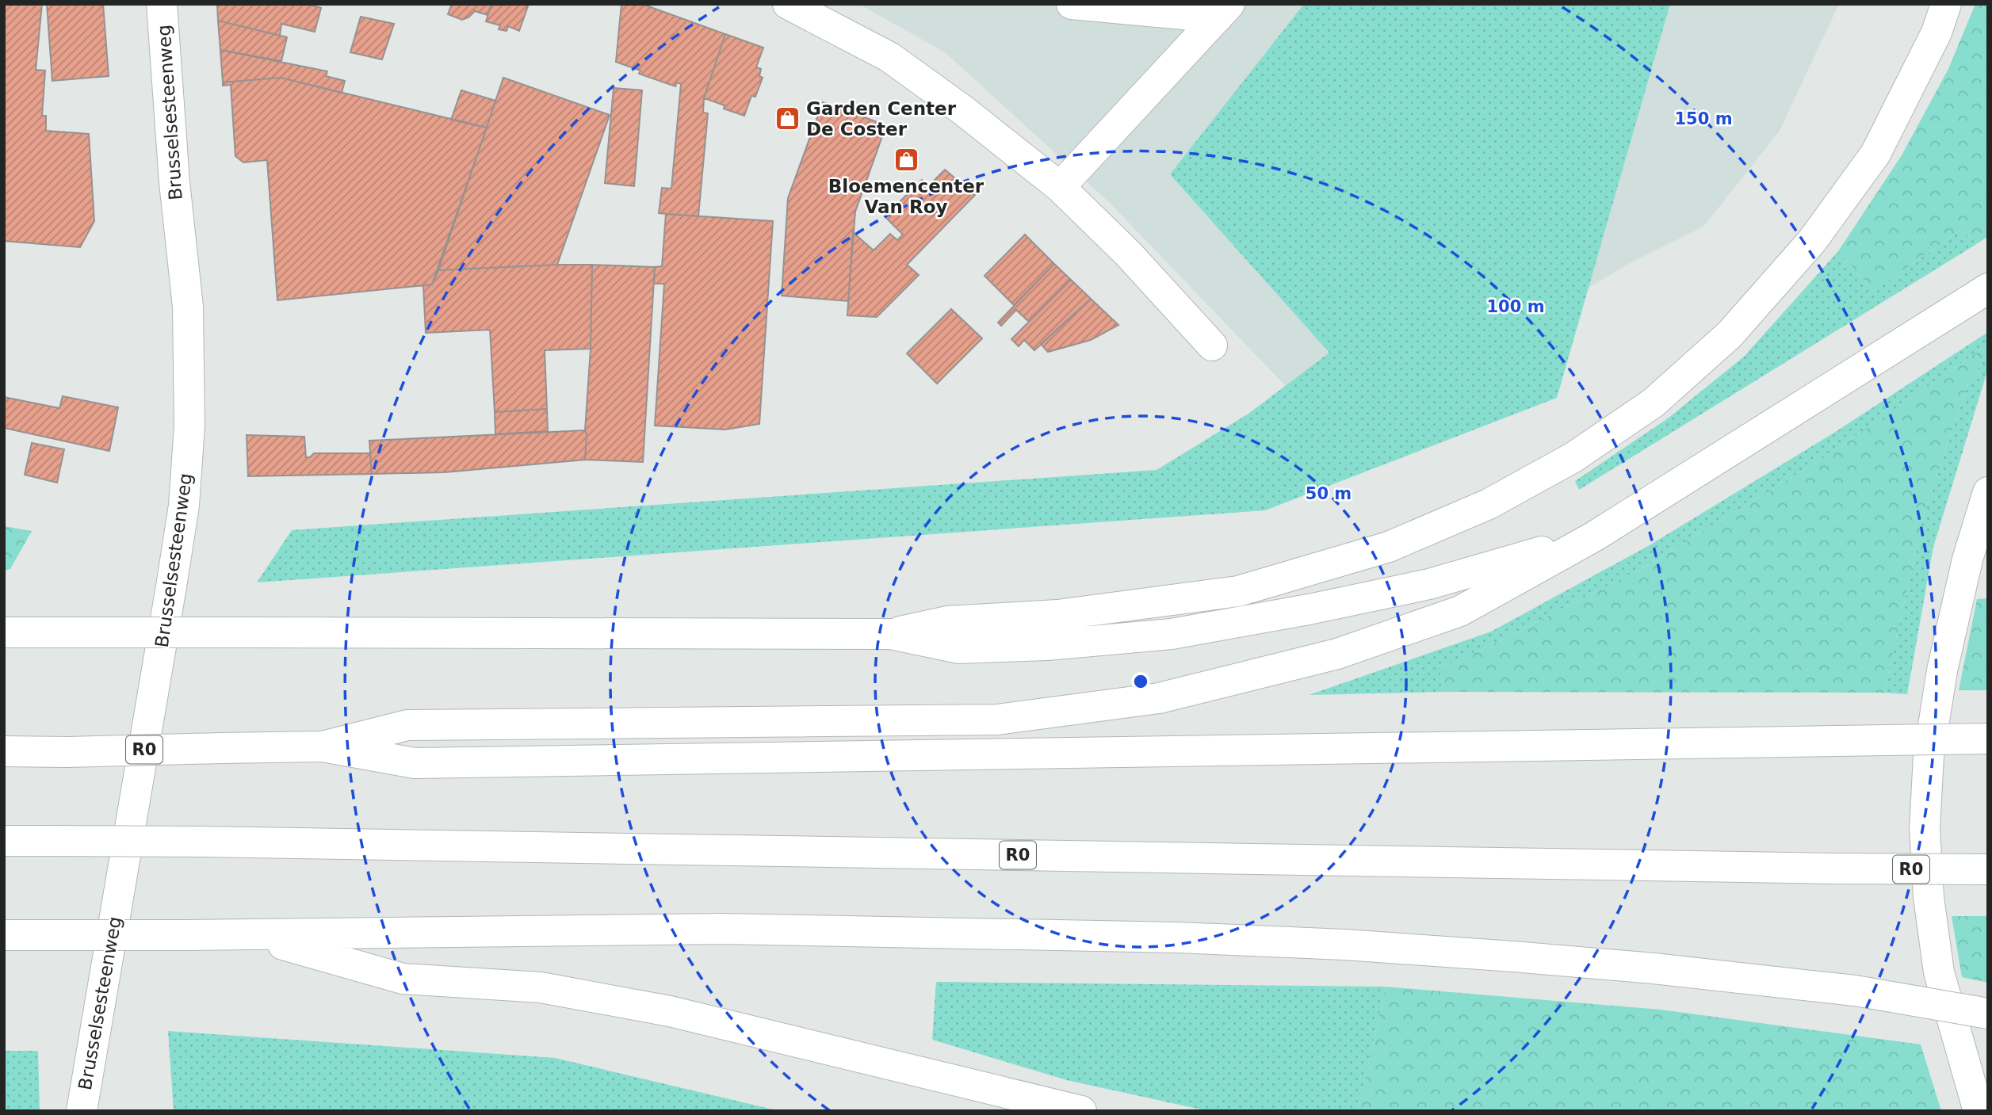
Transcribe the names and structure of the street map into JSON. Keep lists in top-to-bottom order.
{
  "streets": {
    "main road": ["Brusselsesteenweg", "R0"]
  },
  "places": {
    "shop": ["Garden Center De Coster", "Bloemencenter Van Roy"]
  },
  "rings": ["150 m", "100 m", "50 m"]
}
